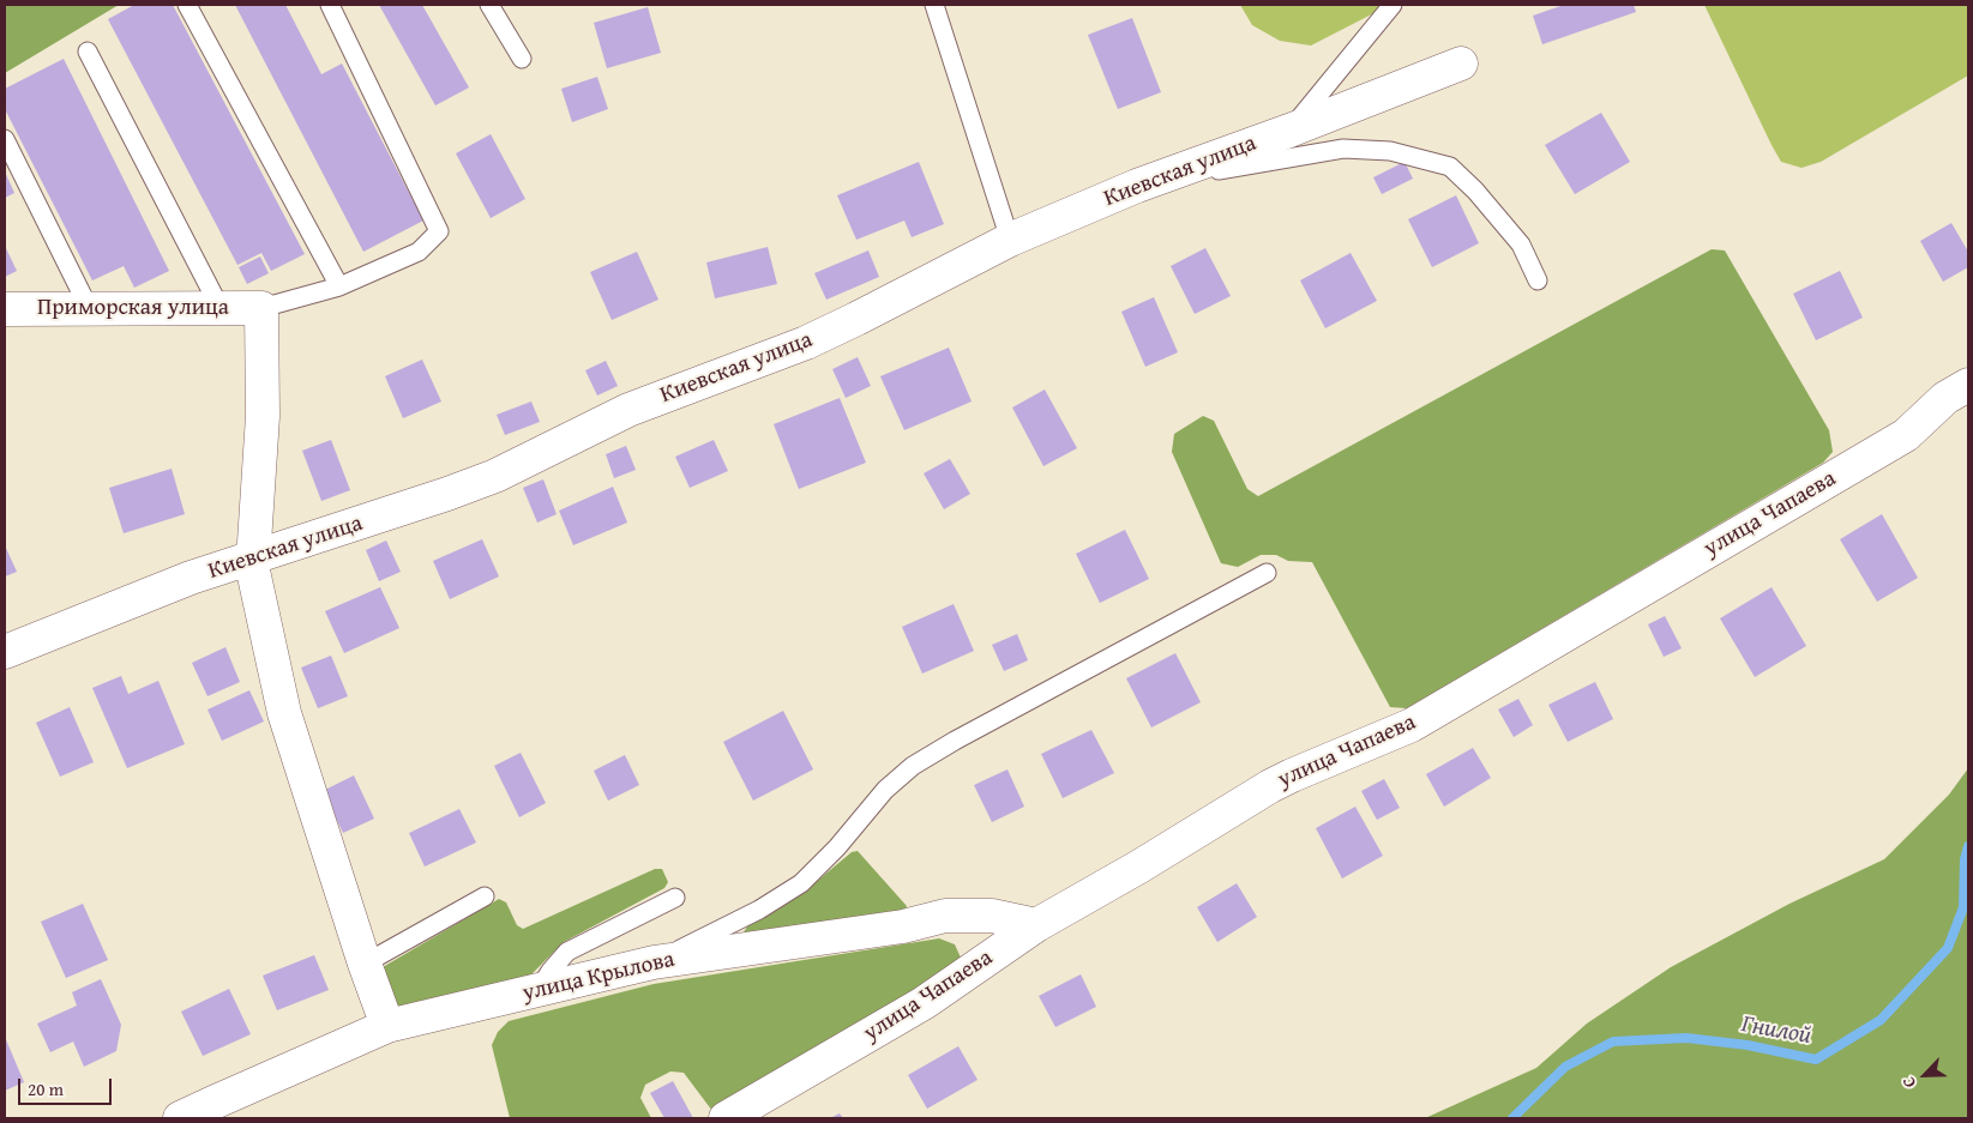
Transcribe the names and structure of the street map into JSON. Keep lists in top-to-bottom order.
{
  "streets": {
    "street": [
      "Киевская улица",
      "Приморская улица",
      "улица Чапаева",
      "улица Крылова"
    ]
  },
  "crossings": [
    ["улица Чапаева", "улица Крылова"]
  ],
  "water": ["Гнилой"],
  "scale_bar": "20 m",
  "north": "bottom left"
}
